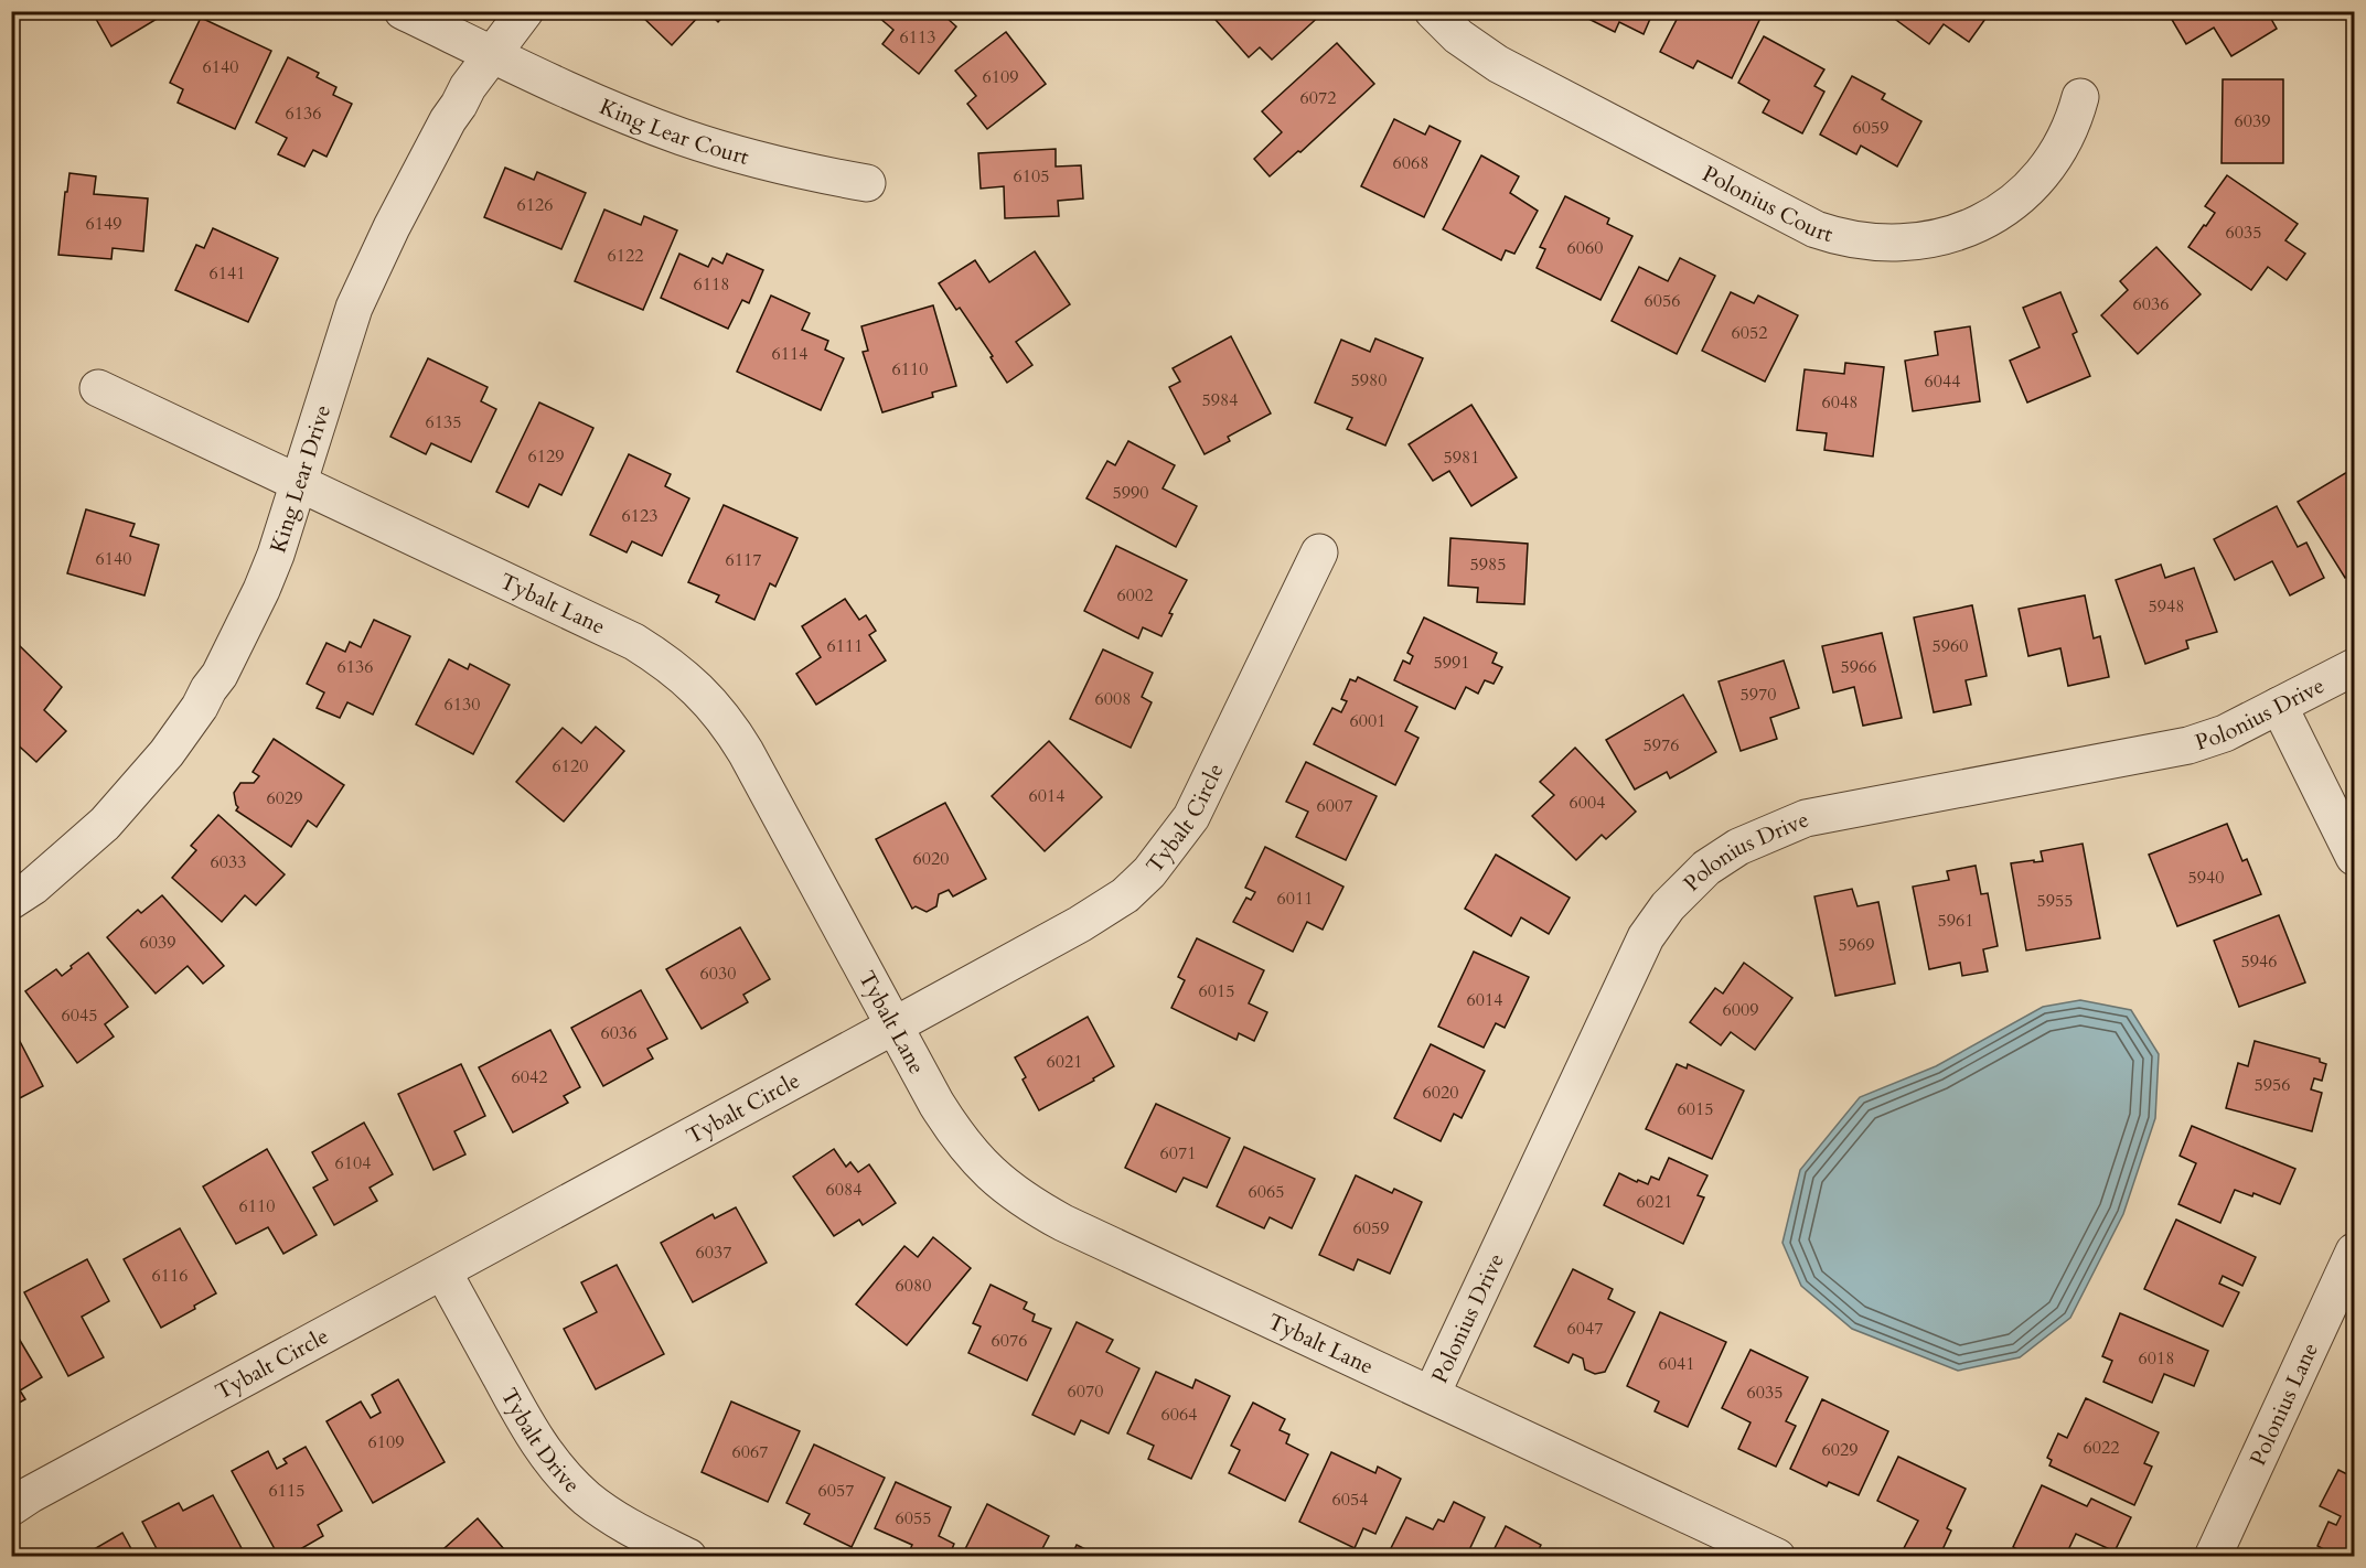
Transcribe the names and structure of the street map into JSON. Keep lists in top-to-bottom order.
{
  "streets": {
    "street": [
      "King Lear Court",
      "Polonius Court",
      "King Lear Drive",
      "Tybalt Lane",
      "Polonius Drive",
      "Tybalt Circle",
      "Polonius Lane",
      "Tybalt Drive"
    ]
  },
  "crossings": [
    ["King Lear Court", "King Lear Drive"],
    ["King Lear Drive", "Tybalt Lane"],
    ["Tybalt Lane", "Polonius Drive"],
    ["Tybalt Lane", "Tybalt Circle"],
    ["Tybalt Circle", "Tybalt Drive"]
  ],
  "house_numbers": [
    "6113",
    "6140",
    "6109",
    "6072",
    "6136",
    "6039",
    "6059",
    "6068",
    "6105",
    "6126",
    "6149",
    "6035",
    "6060",
    "6122",
    "6141",
    "6118",
    "6056",
    "6036",
    "6052",
    "6114",
    "6110",
    "5980",
    "6044",
    "5984",
    "6048",
    "6135",
    "6129",
    "5981",
    "5990",
    "6123",
    "6140",
    "6117",
    "5985",
    "6002",
    "5948",
    "6111",
    "5960",
    "5991",
    "6136",
    "5966",
    "5970",
    "6008",
    "6130",
    "6001",
    "5976",
    "6120",
    "6014",
    "6029",
    "6004",
    "6007",
    "6020",
    "6033",
    "5940",
    "6011",
    "5955",
    "5961",
    "6039",
    "5969",
    "5946",
    "6030",
    "6015",
    "6014",
    "6009",
    "6045",
    "6036",
    "6021",
    "6042",
    "5956",
    "6020",
    "6015",
    "6071",
    "6104",
    "6084",
    "6065",
    "6021",
    "6110",
    "6059",
    "6037",
    "6116",
    "6080",
    "6047",
    "6076",
    "6018",
    "6041",
    "6070",
    "6035",
    "6064",
    "6109",
    "6022",
    "6029",
    "6067",
    "6115",
    "6057",
    "6054",
    "6055"
  ]
}
